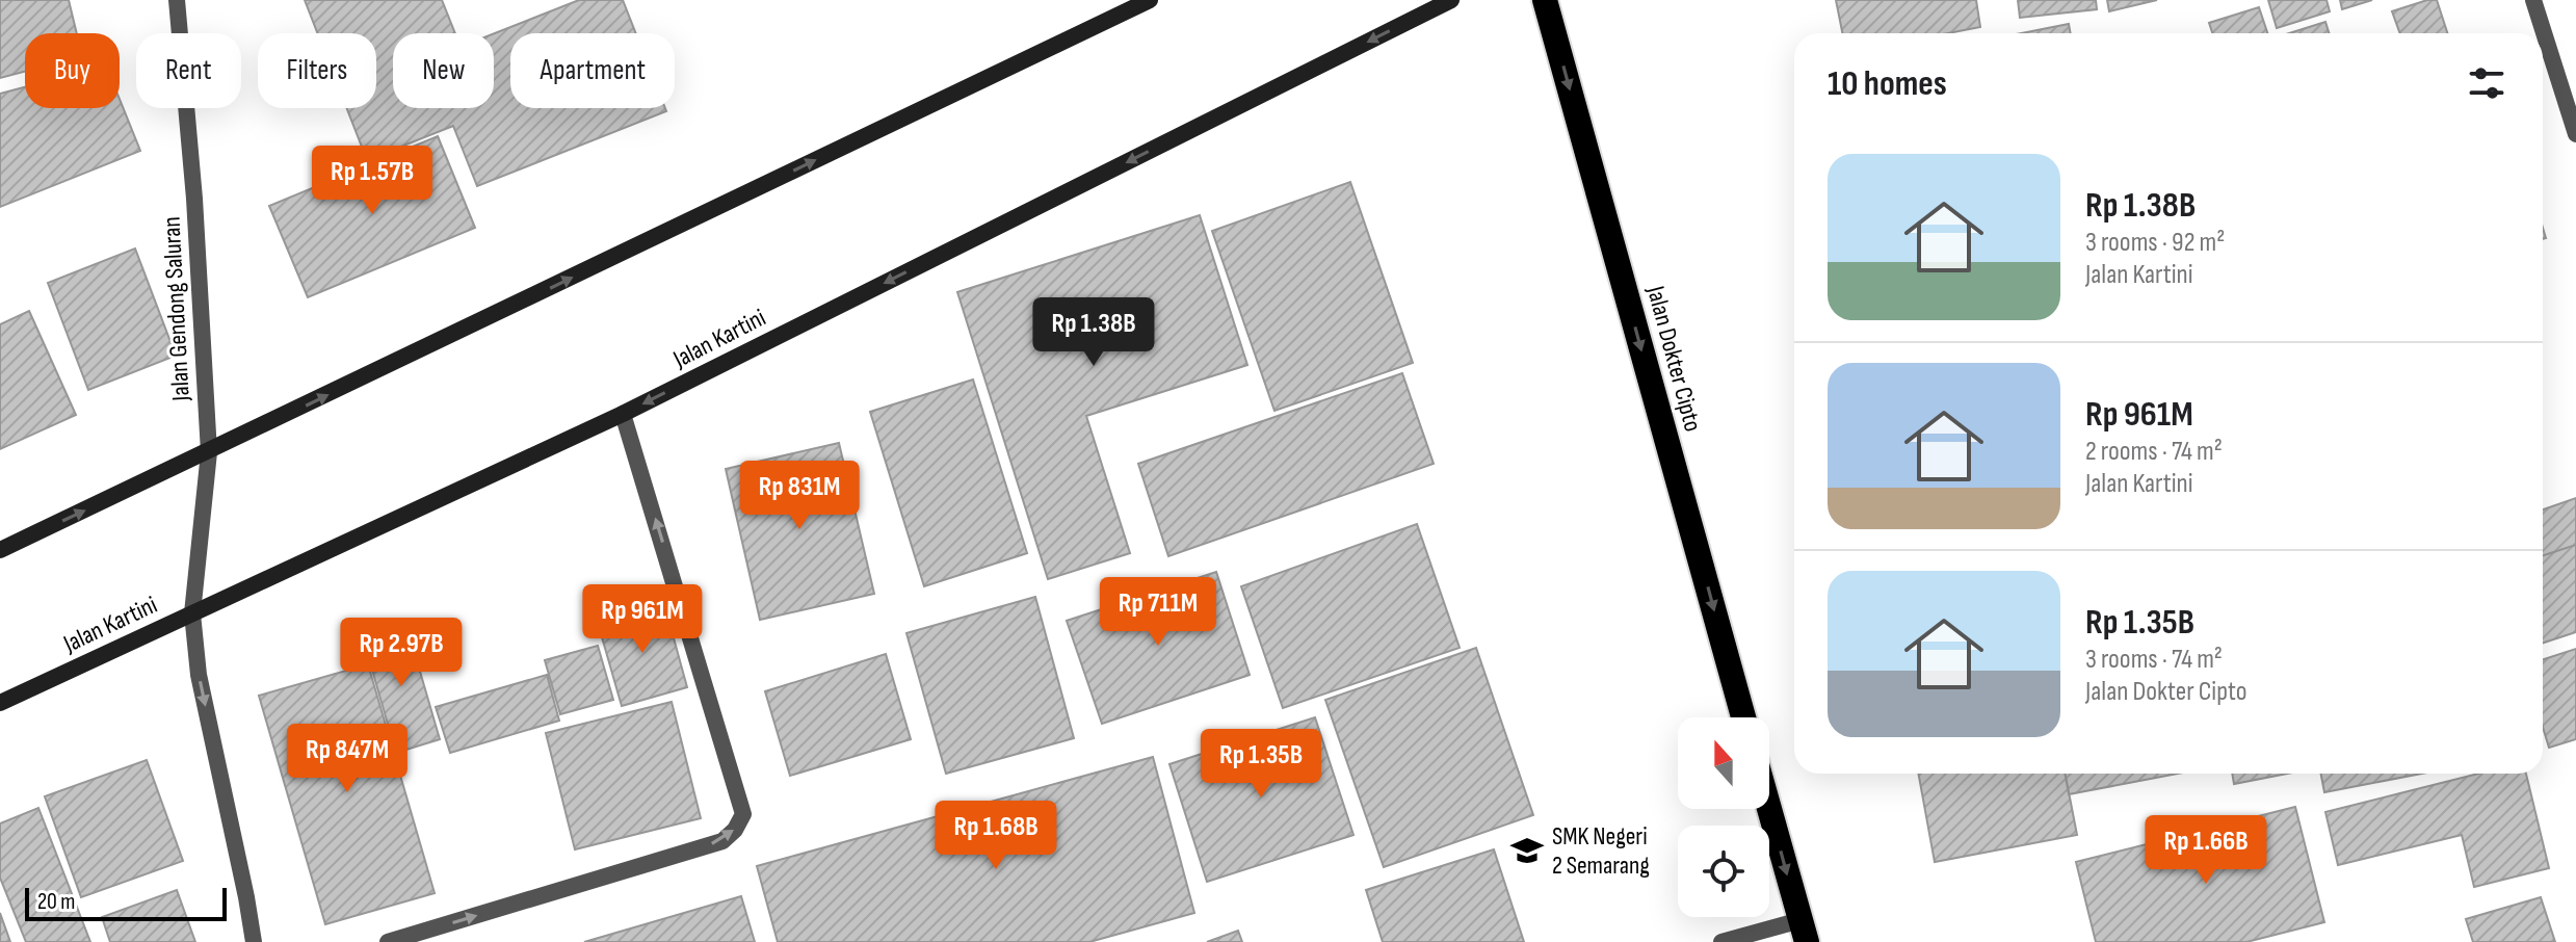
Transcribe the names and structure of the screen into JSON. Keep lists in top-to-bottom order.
{
  "streets": {
    "highway": ["Jalan Dokter Cipto"],
    "main road": ["Jalan Kartini"],
    "street": ["Jalan Gendong Saluran"]
  },
  "crossings": [
    ["Jalan Gendong Saluran", "Jalan Kartini"]
  ],
  "one_way": ["Jalan Gendong Saluran", "Jalan Dokter Cipto"],
  "places": {
    "school or university": ["SMK Negeri 2 Semarang"]
  },
  "scale_bar": "20 m",
  "north": "top",
  "page": {
    "chip": [
      "Buy",
      "Rent",
      "Filters",
      "New",
      "Apartment"
    ],
    "heading": "10 homes",
    "list": [
      {
        "name": "Rp 1.38B",
        "note": "3 rooms · 92 m² · Jalan Kartini"
      },
      {
        "name": "Rp 961M",
        "note": "2 rooms · 74 m² · Jalan Kartini"
      },
      {
        "name": "Rp 1.35B",
        "note": "3 rooms · 74 m² · Jalan Dokter Cipto"
      }
    ],
    "price": [
      "Rp 1.57B",
      "Rp 1.38B",
      "Rp 831M",
      "Rp 711M",
      "Rp 961M",
      "Rp 2.97B",
      "Rp 847M",
      "Rp 1.35B",
      "Rp 1.68B",
      "Rp 1.66B"
    ],
    "scale": "20 m"
  }
}
